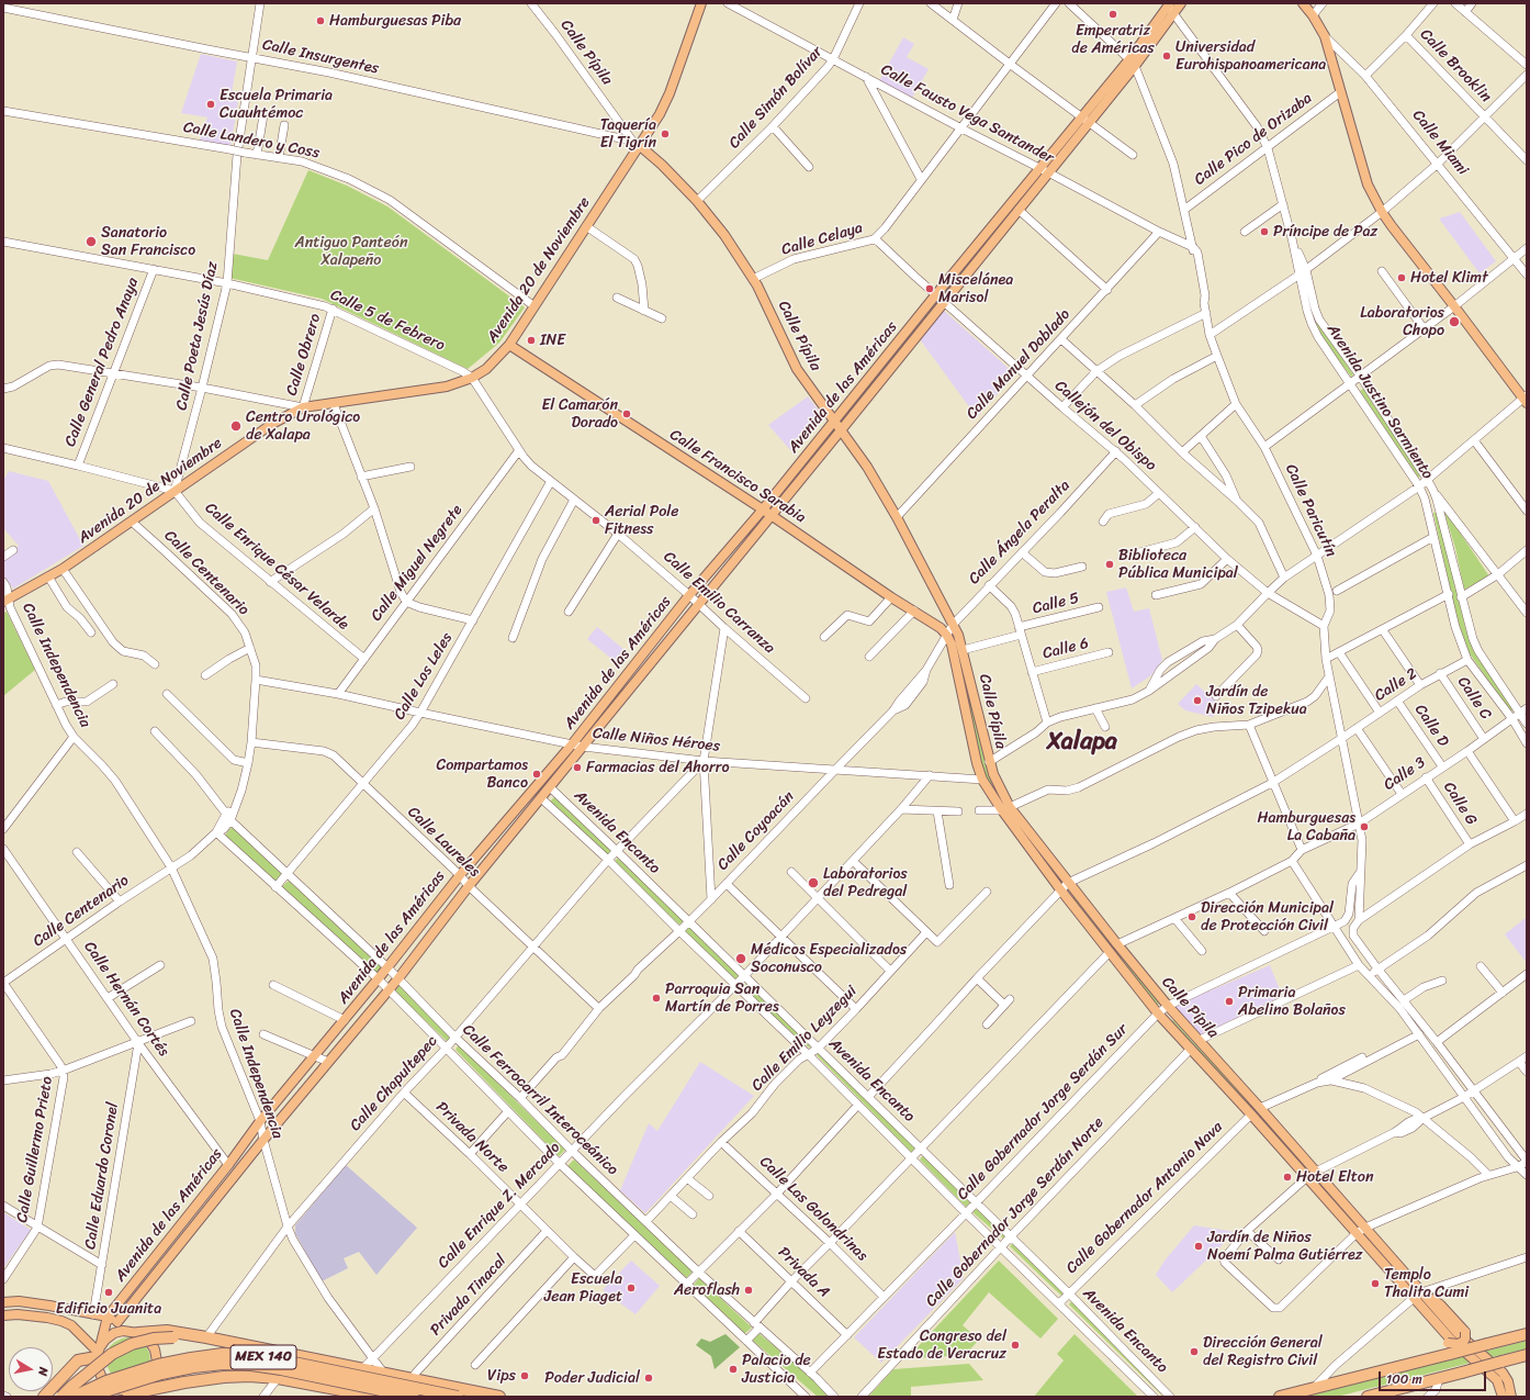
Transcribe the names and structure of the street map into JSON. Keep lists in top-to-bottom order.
{
  "streets": {
    "highway": ["MEX 140"],
    "main road": [
      "Calle Pípila",
      "Avenida 20 de Noviembre",
      "Avenida de las Américas",
      "Calle Francisco Sarabia"
    ],
    "street": [
      "Calle Insurgentes",
      "Calle Brooklin",
      "Calle Simón Bolívar",
      "Calle Fausto Vega Santander",
      "Calle Pico de Orizaba",
      "Calle Landero y Coss",
      "Calle Miami",
      "Calle Celaya",
      "Calle 5 de Febrero",
      "Calle Poeta Jesús Díaz",
      "Calle Obrero",
      "Calle General Pedro Anaya",
      "Calle Manuel Doblado",
      "Avenida Justino Sarmiento",
      "Callejón del Obispo",
      "Calle Paricutín",
      "Calle Ángela Peralta",
      "Calle Miguel Negrete",
      "Calle Enrique César Velarde",
      "Calle Centenario",
      "Calle Emilio Carranza",
      "Calle 5",
      "Calle 6",
      "Calle Independencia",
      "Calle Los Leles",
      "Calle 2",
      "Calle C",
      "Calle D",
      "Calle Niños Héroes",
      "Calle 3",
      "Calle G",
      "Calle Coyoacán",
      "Avenida Encanto",
      "Calle Laureles",
      "Calle Hernán Cortés",
      "Calle Emilio Leyzegui",
      "Calle Chapultepec",
      "Calle Ferrocarril Interoceánico",
      "Calle Gobernador Jorge Serdán Sur",
      "Privada Norte",
      "Calle Guillermo Prieto",
      "Calle Eduardo Coronel",
      "Calle Gobernador Antonio Nava",
      "Calle Enrique Z. Mercado",
      "Calle Las Golondrinas",
      "Calle Gobernador Jorge Serdán Norte",
      "Privada A",
      "Privada Tinacal"
    ]
  },
  "crossings": [
    ["Calle Pípila", "Calle Insurgentes"],
    ["Calle Pípila", "Calle Simón Bolívar"],
    ["Calle Pípila", "Calle Celaya"],
    ["Calle Pípila", "Avenida 20 de Noviembre"],
    ["Calle Pípila", "Calle Manuel Doblado"],
    ["Calle Pípila", "Avenida de las Américas"],
    ["Calle Pípila", "Calle Francisco Sarabia"],
    ["Calle Pípila", "Calle Ángela Peralta"],
    ["Calle Pípila", "Calle 5"],
    ["Calle Pípila", "Calle 2"],
    ["Calle Pípila", "Calle Niños Héroes"],
    ["Calle Pípila", "Calle Coyoacán"],
    ["Calle Pípila", "Calle Gobernador Jorge Serdán Sur"],
    ["Calle Pípila", "Calle Gobernador Antonio Nava"],
    ["Calle Pípila", "Calle Gobernador Jorge Serdán Norte"],
    ["Calle Insurgentes", "Calle Poeta Jesús Díaz"],
    ["Calle Simón Bolívar", "Calle Fausto Vega Santander"],
    ["Calle Fausto Vega Santander", "Calle Manuel Doblado"],
    ["Calle Fausto Vega Santander", "Avenida de las Américas"],
    ["Calle Fausto Vega Santander", "Calle Paricutín"],
    ["Calle Pico de Orizaba", "Avenida Justino Sarmiento"],
    ["Calle Pico de Orizaba", "Calle Paricutín"],
    ["Calle Landero y Coss", "Avenida 20 de Noviembre"],
    ["Calle Celaya", "Callejón del Obispo"],
    ["Avenida 20 de Noviembre", "Calle 5 de Febrero"],
    ["Avenida 20 de Noviembre", "Calle Poeta Jesús Díaz"],
    ["Avenida 20 de Noviembre", "Calle Obrero"],
    ["Avenida 20 de Noviembre", "Calle Francisco Sarabia"],
    ["Avenida 20 de Noviembre", "Calle Enrique César Velarde"],
    ["Avenida 20 de Noviembre", "Calle Centenario"],
    ["Avenida 20 de Noviembre", "Calle Emilio Carranza"],
    ["Avenida 20 de Noviembre", "Calle Independencia"],
    ["Calle 5 de Febrero", "Calle Poeta Jesús Díaz"],
    ["Calle 5 de Febrero", "Calle Obrero"],
    ["Calle 5 de Febrero", "Calle General Pedro Anaya"],
    ["Calle 5 de Febrero", "Calle Emilio Carranza"],
    ["Calle Poeta Jesús Díaz", "Calle Enrique César Velarde"],
    ["Calle Manuel Doblado", "Callejón del Obispo"],
    ["Avenida de las Américas", "Avenida Justino Sarmiento"],
    ["Avenida de las Américas", "Callejón del Obispo"],
    ["Avenida de las Américas", "Calle Francisco Sarabia"],
    ["Avenida de las Américas", "Calle Paricutín"],
    ["Avenida de las Américas", "Calle Emilio Carranza"],
    ["Avenida de las Américas", "Calle Independencia"],
    ["Avenida de las Américas", "Calle Niños Héroes"],
    ["Avenida de las Américas", "Avenida Encanto"],
    ["Avenida de las Américas", "Calle Laureles"],
    ["Avenida de las Américas", "Calle Hernán Cortés"],
    ["Avenida de las Américas", "Calle Ferrocarril Interoceánico"],
    ["Avenida de las Américas", "MEX 140"],
    ["Avenida Justino Sarmiento", "Calle 2"],
    ["Avenida Justino Sarmiento", "Calle 3"],
    ["Callejón del Obispo", "Calle Paricutín"],
    ["Callejón del Obispo", "Calle Ángela Peralta"],
    ["Calle Francisco Sarabia", "Calle Ángela Peralta"],
    ["Calle Francisco Sarabia", "Calle Coyoacán"],
    ["Calle Paricutín", "Calle 2"],
    ["Calle Paricutín", "Calle 3"],
    ["Calle Paricutín", "Calle Gobernador Jorge Serdán Sur"],
    ["Calle Ángela Peralta", "Calle Coyoacán"],
    ["Calle Miguel Negrete", "Calle Enrique César Velarde"],
    ["Calle Miguel Negrete", "Calle Emilio Carranza"],
    ["Calle Miguel Negrete", "Calle Niños Héroes"],
    ["Calle Centenario", "Calle Independencia"],
    ["Calle Centenario", "Calle Niños Héroes"],
    ["Calle Centenario", "Calle Laureles"],
    ["Calle Centenario", "Calle Hernán Cortés"],
    ["Calle Centenario", "Calle Ferrocarril Interoceánico"],
    ["Calle Centenario", "Calle Guillermo Prieto"],
    ["Calle Emilio Carranza", "Calle Los Leles"],
    ["Calle Independencia", "Calle Chapultepec"],
    ["Calle Independencia", "Calle Enrique Z. Mercado"],
    ["Calle Independencia", "MEX 140"],
    ["Calle Los Leles", "Calle Niños Héroes"],
    ["Calle Los Leles", "Calle Laureles"],
    ["Calle Los Leles", "Calle Ferrocarril Interoceánico"],
    ["Calle 2", "Calle C"],
    ["Calle 2", "Calle D"],
    ["Calle 2", "Avenida Encanto"],
    ["Calle C", "Calle 3"],
    ["Calle D", "Calle 3"],
    ["Calle Niños Héroes", "Calle Coyoacán"],
    ["Calle Niños Héroes", "Calle Chapultepec"],
    ["Calle Niños Héroes", "Calle Enrique Z. Mercado"],
    ["Calle 3", "Calle G"],
    ["Calle Coyoacán", "Avenida Encanto"],
    ["Calle Coyoacán", "Calle Laureles"],
    ["Calle Coyoacán", "Calle Ferrocarril Interoceánico"],
    ["Avenida Encanto", "Calle Emilio Leyzegui"],
    ["Avenida Encanto", "Calle Chapultepec"],
    ["Avenida Encanto", "Calle Gobernador Jorge Serdán Sur"],
    ["Avenida Encanto", "Calle Gobernador Antonio Nava"],
    ["Avenida Encanto", "Calle Enrique Z. Mercado"],
    ["Avenida Encanto", "Calle Gobernador Jorge Serdán Norte"],
    ["Calle Laureles", "Calle Chapultepec"],
    ["Calle Hernán Cortés", "Calle Eduardo Coronel"],
    ["Calle Emilio Leyzegui", "Calle Ferrocarril Interoceánico"],
    ["Calle Emilio Leyzegui", "Calle Las Golondrinas"],
    ["Calle Chapultepec", "Calle Ferrocarril Interoceánico"],
    ["Calle Chapultepec", "Privada Norte"],
    ["Calle Chapultepec", "MEX 140"],
    ["Calle Ferrocarril Interoceánico", "Calle Gobernador Jorge Serdán Sur"],
    ["Calle Ferrocarril Interoceánico", "Privada Norte"],
    ["Calle Ferrocarril Interoceánico", "Calle Enrique Z. Mercado"],
    ["Calle Gobernador Jorge Serdán Sur", "Calle Las Golondrinas"],
    ["Calle Gobernador Jorge Serdán Sur", "Privada A"],
    ["Privada Norte", "Calle Enrique Z. Mercado"],
    ["Privada Norte", "Privada Tinacal"],
    ["Calle Enrique Z. Mercado", "MEX 140"],
    ["Privada Tinacal", "MEX 140"]
  ],
  "districts": ["Xalapa"],
  "parks": ["Antiguo Panteón Xalapeño"],
  "places": [
    "Emperatriz de Américas",
    "Hamburguesas Piba",
    "Universidad Eurohispanoamericana",
    "Escuela Primaria Cuauhtémoc",
    "Taquería El Tigrín",
    "Príncipe de Paz",
    "Sanatorio San Francisco",
    "Hotel Klimt",
    "Miscelánea Marisol",
    "Laboratorios Chopo",
    "INE",
    "El Camarón Dorado",
    "Centro Urológico de Xalapa",
    "Aerial Pole Fitness",
    "Biblioteca Pública Municipal",
    "Jardín de Niños Tzipekua",
    "Farmacias del Ahorro",
    "Compartamos Banco",
    "Hamburguesas La Cabaña",
    "Laboratorios del Pedregal",
    "Dirección Municipal de Protección Civil",
    "Médicos Especializados Soconusco",
    "Parroquia San Martín de Porres",
    "Primaria Abelino Bolaños",
    "Hotel Elton",
    "Jardín de Niños Noemí Palma Gutiérrez",
    "Templo Thalita Cumi",
    "Escuela Jean Piaget",
    "Aeroflash",
    "Edificio Juanita",
    "Congreso del Estado de Veracruz",
    "Dirección General del Registro Civil",
    "Palacio de Justicia",
    "Vips",
    "Poder Judicial"
  ],
  "scale_bar": "100 m",
  "north": "right"
}
